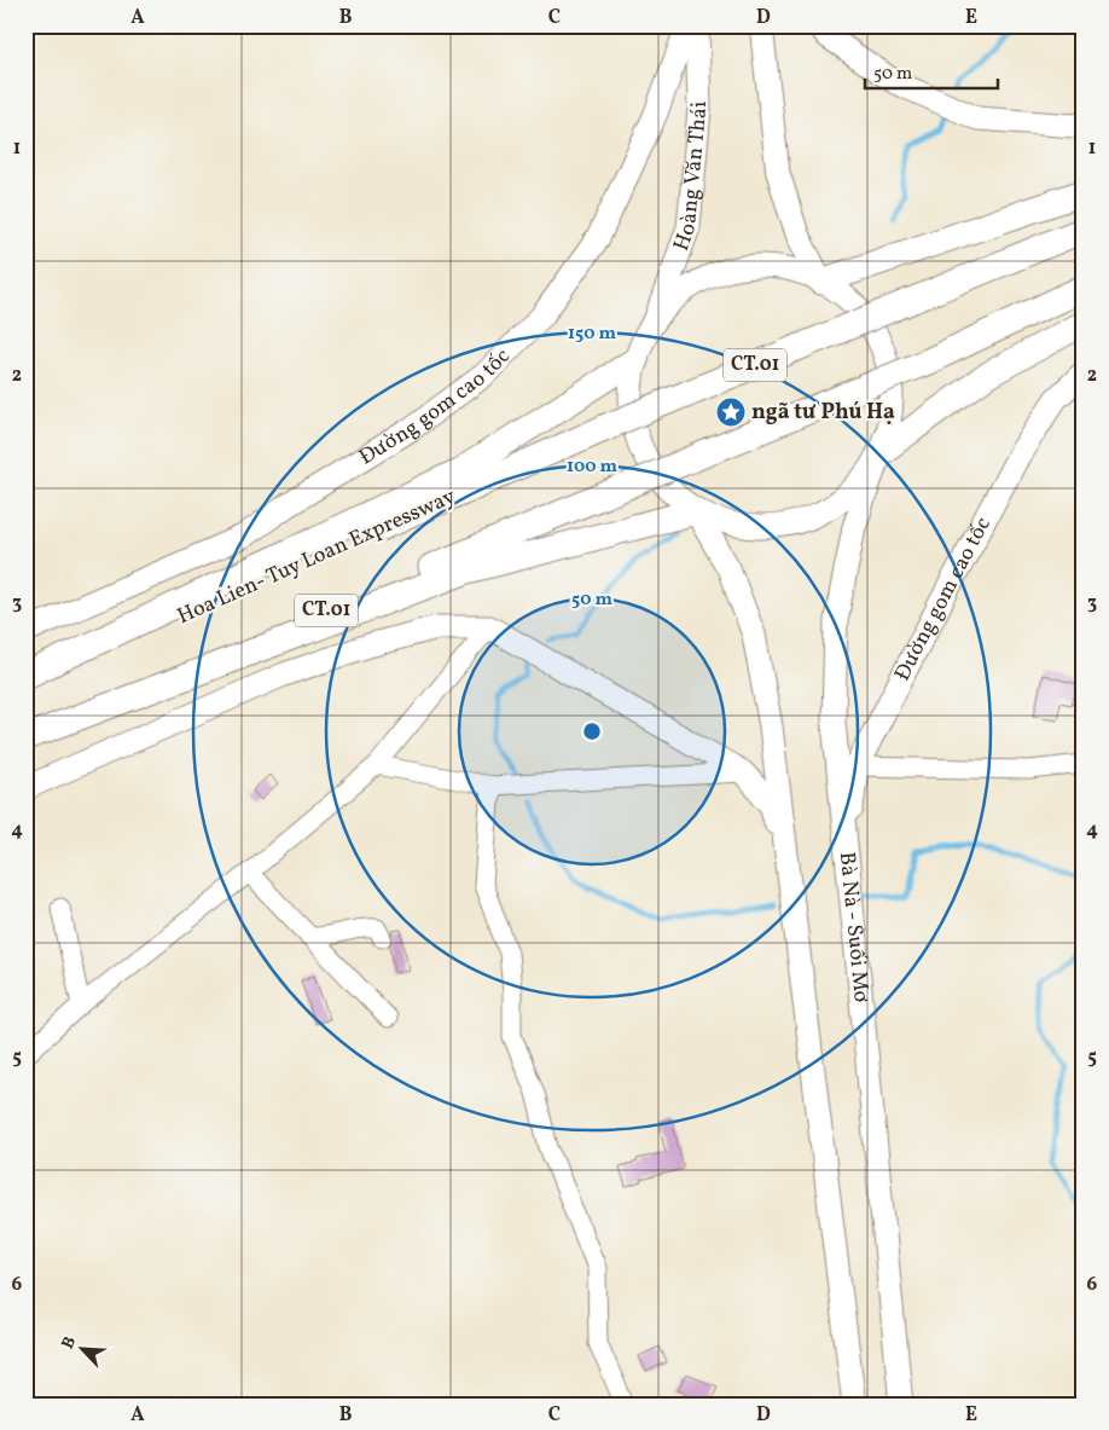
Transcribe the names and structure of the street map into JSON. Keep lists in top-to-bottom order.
{
  "streets": {
    "highway": ["CT.01", "Hoa Lien- Tuy Loan Expressway"],
    "main road": ["Hoàng Văn Thái", "Đường gom cao tốc", "Bà Nà - Suối Mơ"]
  },
  "crossings": [
    ["Hoàng Văn Thái", "Bà Nà - Suối Mơ"],
    ["Đường gom cao tốc", "Bà Nà - Suối Mơ"]
  ],
  "places": {
    "place": ["ngã tư Phú Hạ"]
  },
  "scale_bar": "50 m",
  "north": "top left",
  "grid": {
    "columns": [
      "A",
      "B",
      "C",
      "D",
      "E"
    ],
    "rows": [
      "1",
      "2",
      "3",
      "4",
      "5",
      "6"
    ]
  },
  "rings": ["150 m", "100 m", "50 m"]
}
